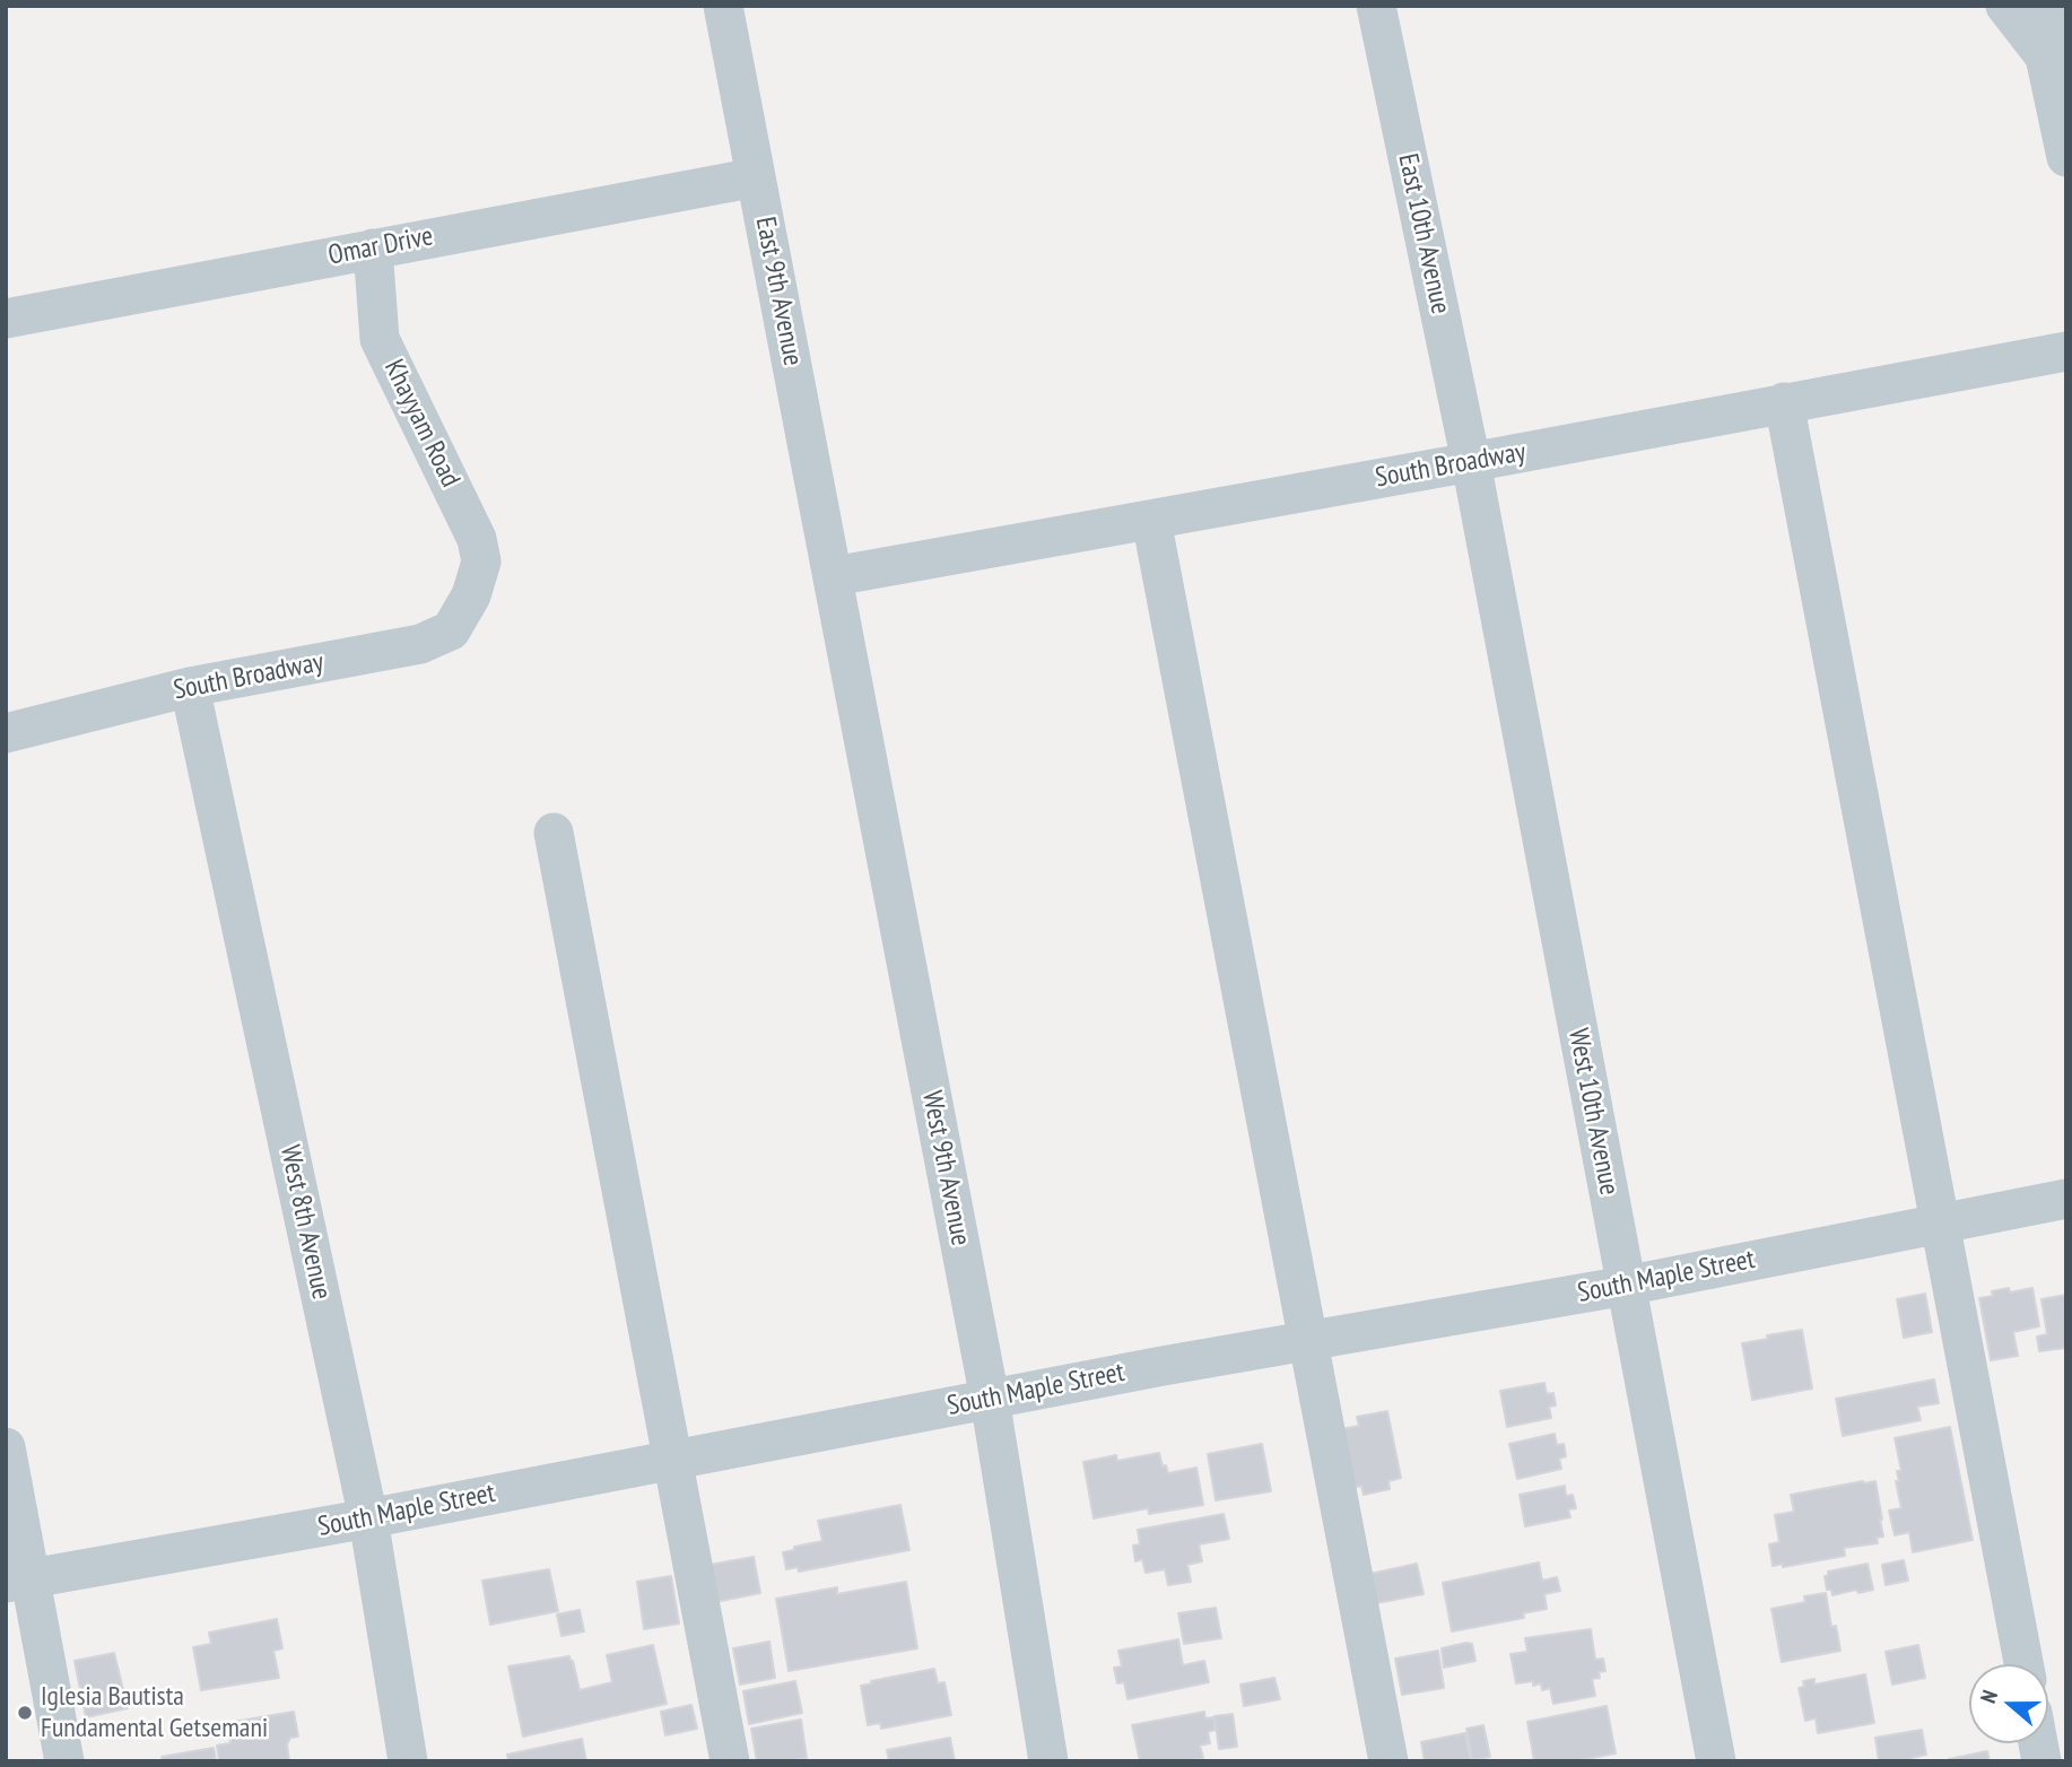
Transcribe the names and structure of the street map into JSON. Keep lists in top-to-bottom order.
{
  "streets": {
    "street": [
      "East 10th Avenue",
      "Omar Drive",
      "East 9th Avenue",
      "Khayyam Road",
      "South Broadway",
      "West 10th Avenue",
      "West 9th Avenue",
      "West 8th Avenue",
      "South Maple Street"
    ]
  },
  "crossings": [
    ["East 10th Avenue", "South Broadway"],
    ["East 10th Avenue", "West 10th Avenue"],
    ["Omar Drive", "East 9th Avenue"],
    ["Omar Drive", "Khayyam Road"],
    ["East 9th Avenue", "South Broadway"],
    ["East 9th Avenue", "West 9th Avenue"],
    ["Khayyam Road", "South Broadway"],
    ["South Broadway", "West 10th Avenue"],
    ["South Broadway", "West 9th Avenue"],
    ["South Broadway", "West 8th Avenue"],
    ["West 10th Avenue", "South Maple Street"],
    ["West 9th Avenue", "South Maple Street"],
    ["West 8th Avenue", "South Maple Street"]
  ],
  "places": ["Iglesia Bautista Fundamental Getsemani"],
  "north": "left"
}
